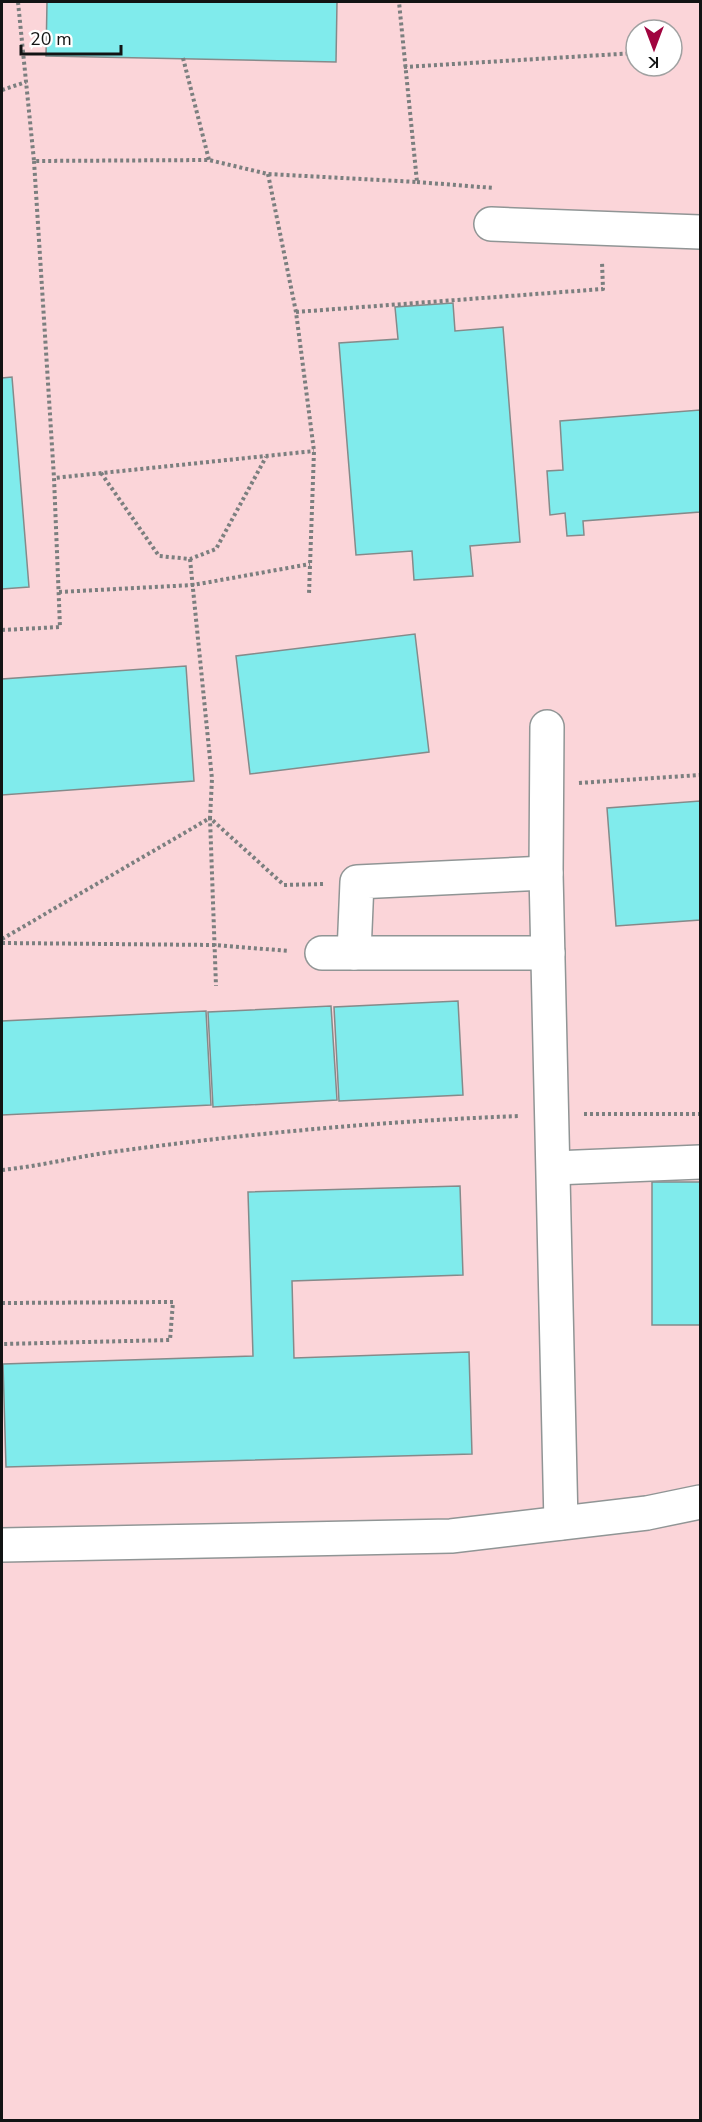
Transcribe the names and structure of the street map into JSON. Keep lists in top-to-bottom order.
{
  "scale_bar": "20 m",
  "north": "bottom"
}
